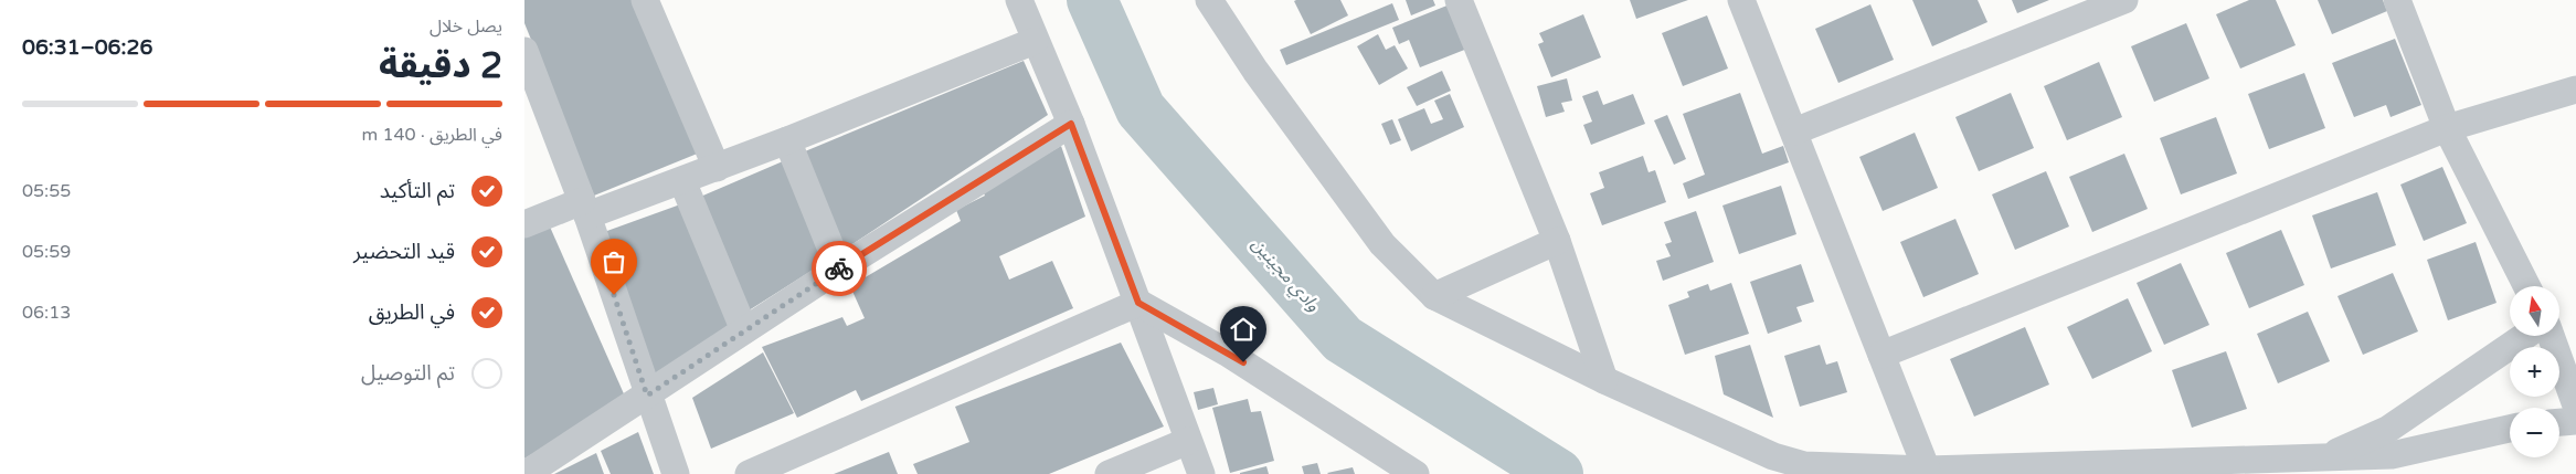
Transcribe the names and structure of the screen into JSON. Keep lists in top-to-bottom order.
{
  "water": ["وادي مجينين"],
  "north": "top",
  "page": {
    "heading": ["2 دقيقة", "يصل خلال", "06:26–06:31"],
    "bar": "في الطريق · 140 m",
    "list": [
      ["تم التأكيد", "05:55"],
      ["قيد التحضير", "05:59"],
      ["في الطريق", "06:13"],
      "تم التوصيل"
    ],
    "map_buttons": ["+", "−"]
  }
}
